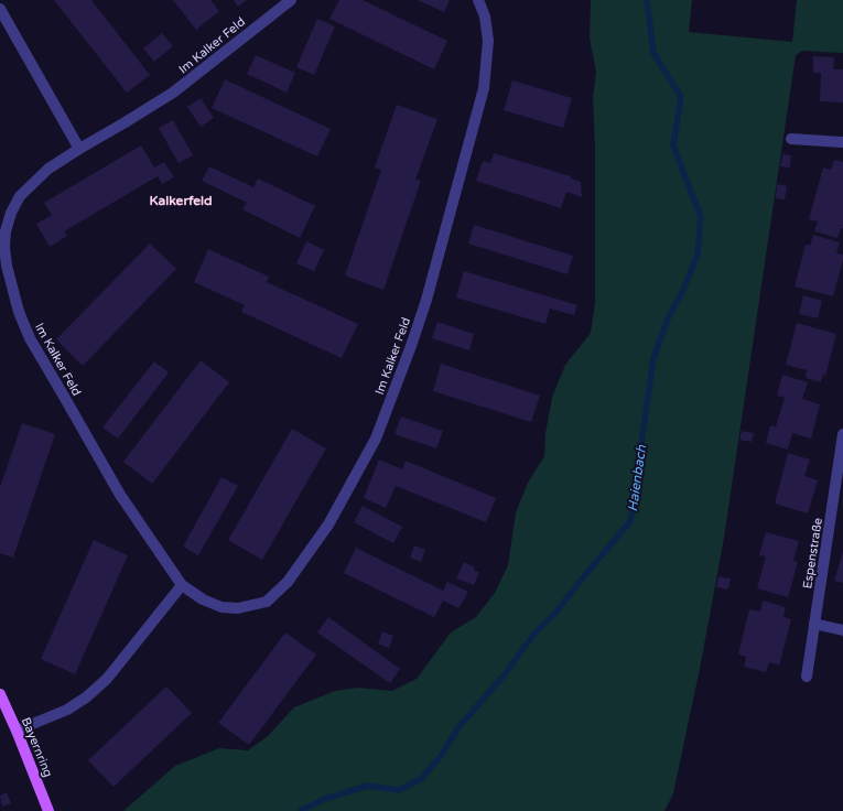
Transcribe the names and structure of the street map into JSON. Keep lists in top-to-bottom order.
{
  "streets": {
    "main road": ["Bayernring"],
    "street": ["Im Kalker Feld", "Espenstraße"]
  },
  "districts": ["Kalkerfeld"],
  "water": ["Haienbach"]
}
